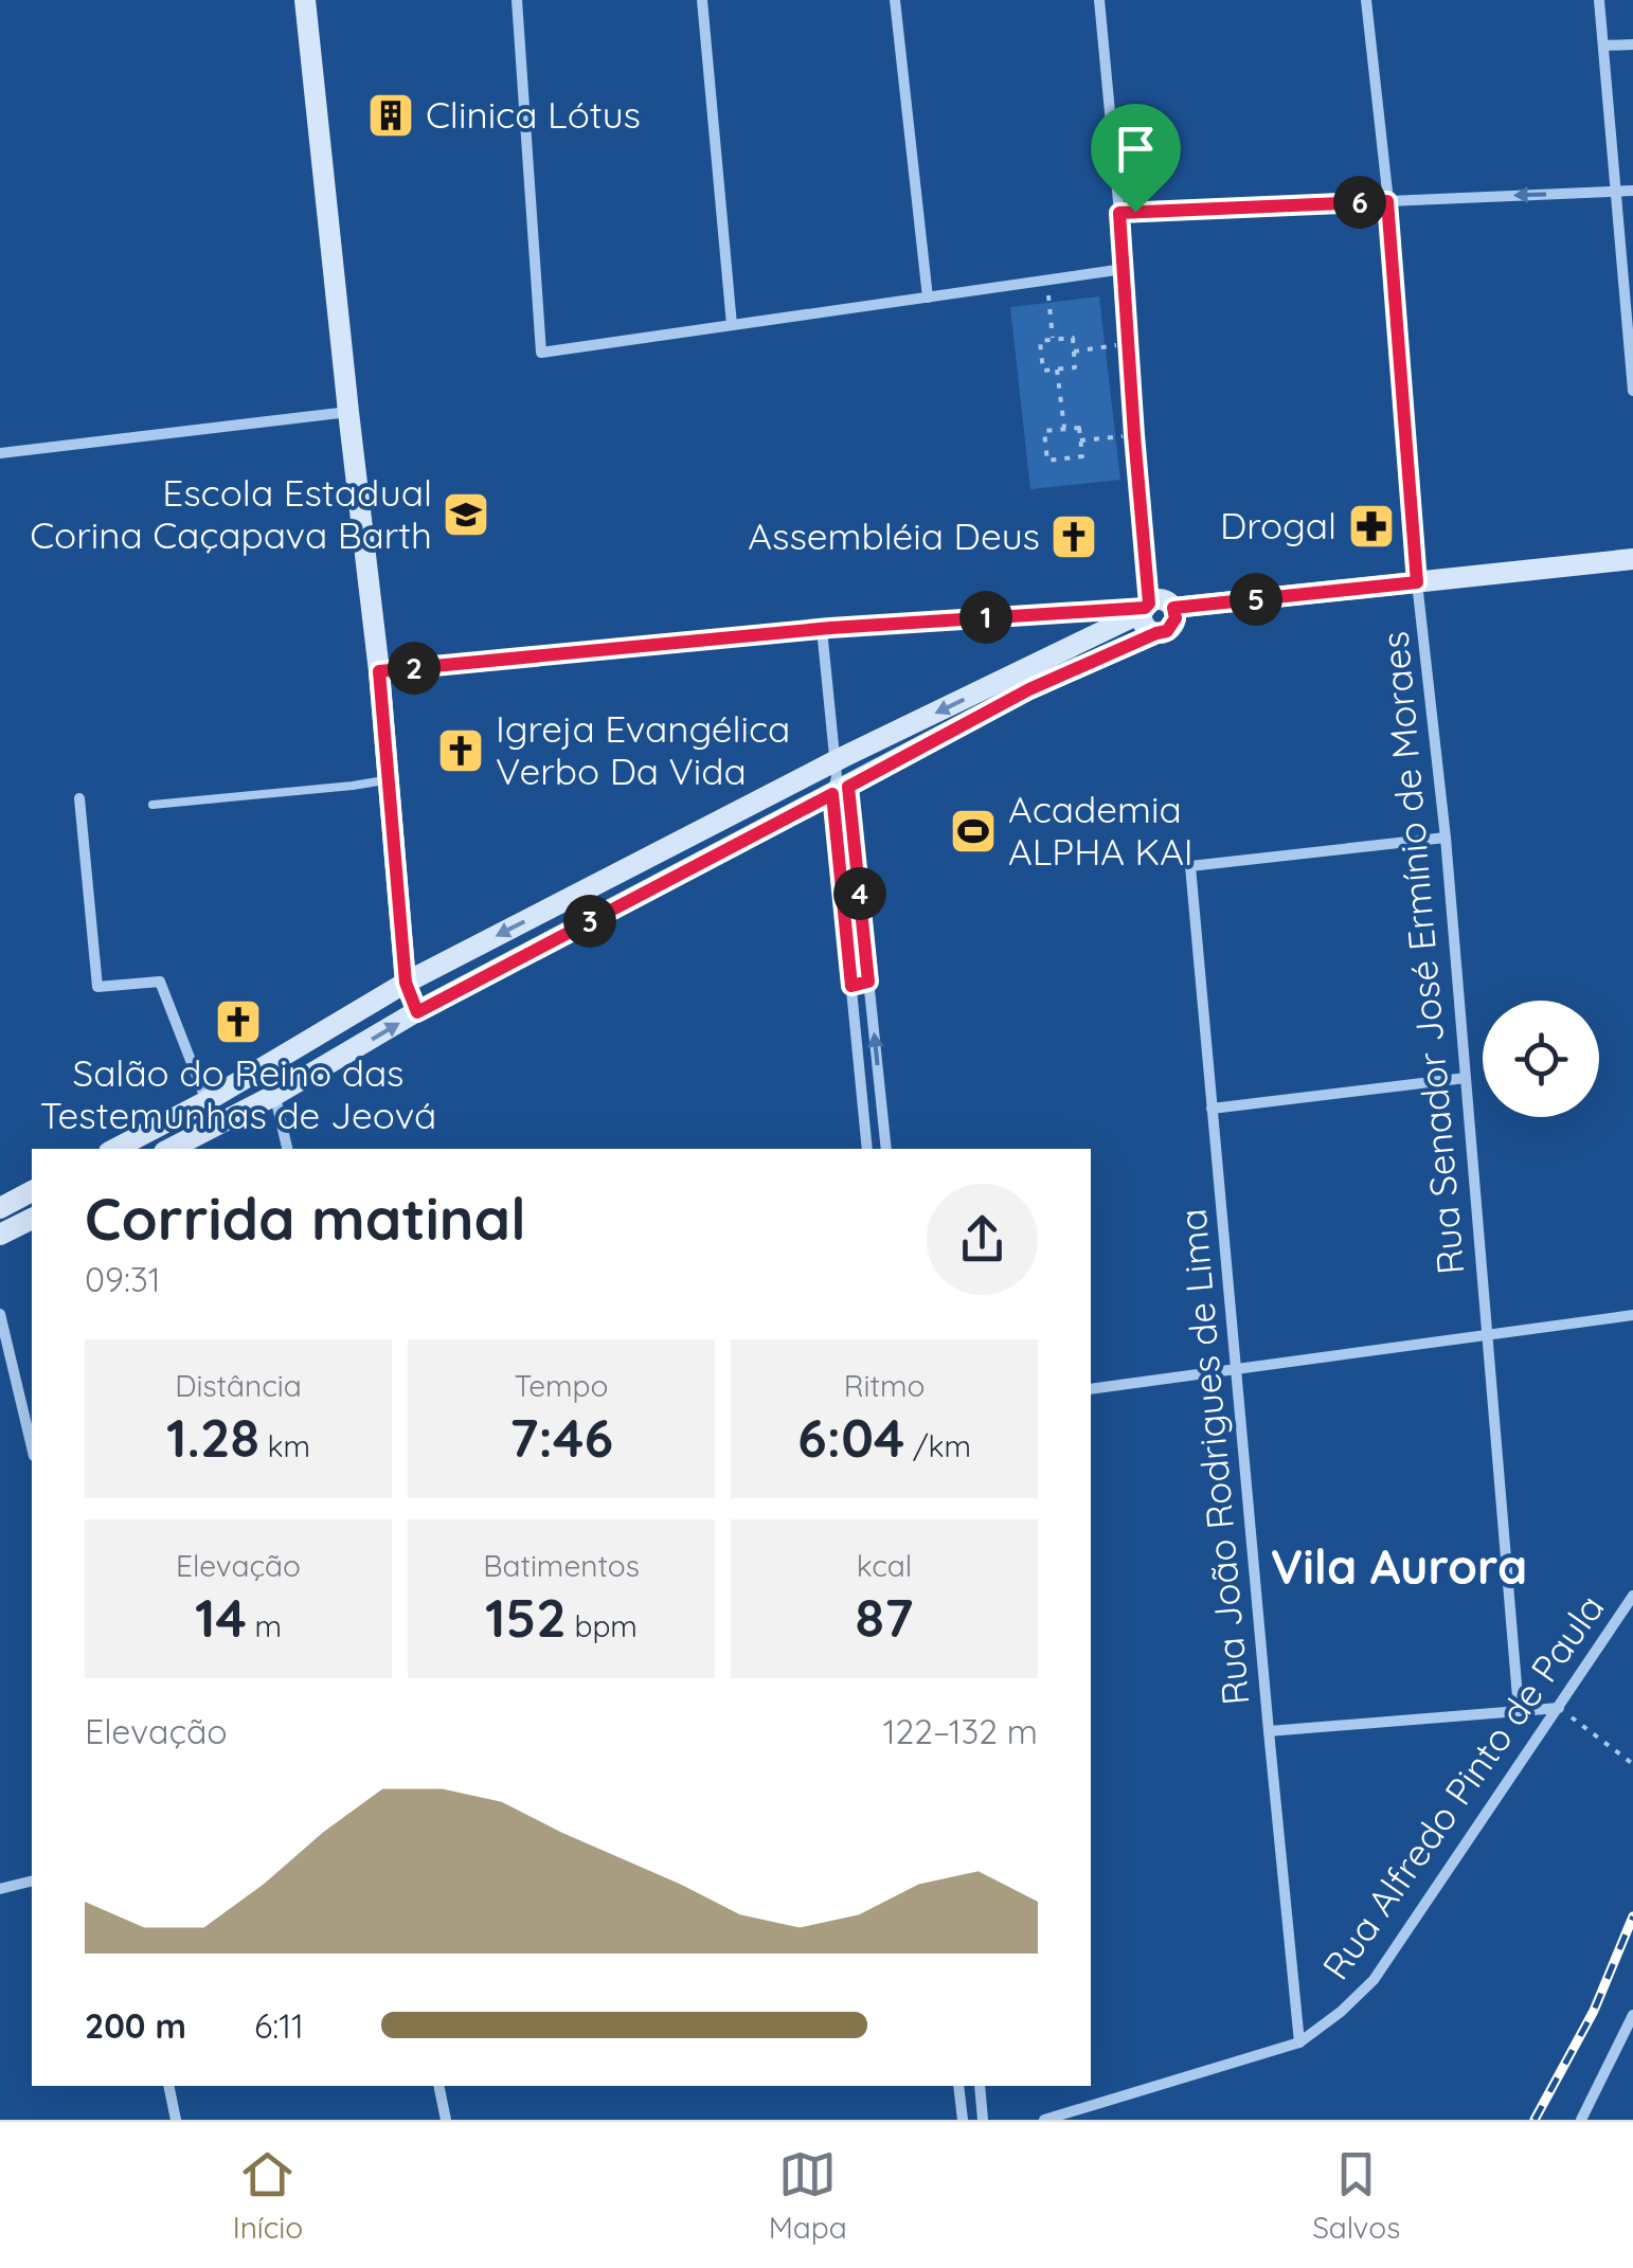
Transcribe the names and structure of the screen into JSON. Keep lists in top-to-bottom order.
{
  "streets": {
    "street": ["Rua Senador José Ermínio de Moraes", "Rua João Rodrigues de Lima", "Rua Alfredo Pinto de Paula"]
  },
  "crossings": [
    ["Rua Senador José Ermínio de Moraes", "Rua João Rodrigues de Lima"],
    ["Rua João Rodrigues de Lima", "Rua Alfredo Pinto de Paula"]
  ],
  "districts": ["Vila Aurora"],
  "places": {
    "building": ["Clinica Lótus"],
    "school or university": ["Escola Estadual Corina Caçapava Barth"],
    "pharmacy": ["Drogal"],
    "church": ["Assembléia Deus", "Igreja Evangélica Verbo Da Vida", "Salão do Reino das Testemunhas de Jeová"],
    "sports": ["Academia ALPHA KAI"]
  },
  "page": {
    "pins": [
      "6",
      "5",
      "1",
      "2",
      "4",
      "3"
    ],
    "heading": ["Corrida matinal", "09:31"],
    "stats": [
      ["Distância", "1.28 km"],
      ["Tempo", "7:46"],
      ["Ritmo", "6:04 /km"],
      ["Elevação", "14 m"],
      ["Batimentos", "152 bpm"],
      ["kcal", "87"]
    ],
    "chart": ["Elevação", "122–132 m"],
    "list": [
      {
        "name": "200 m",
        "note": "6:11"
      }
    ],
    "tabs": ["Início", "Mapa", "Salvos"]
  }
}
